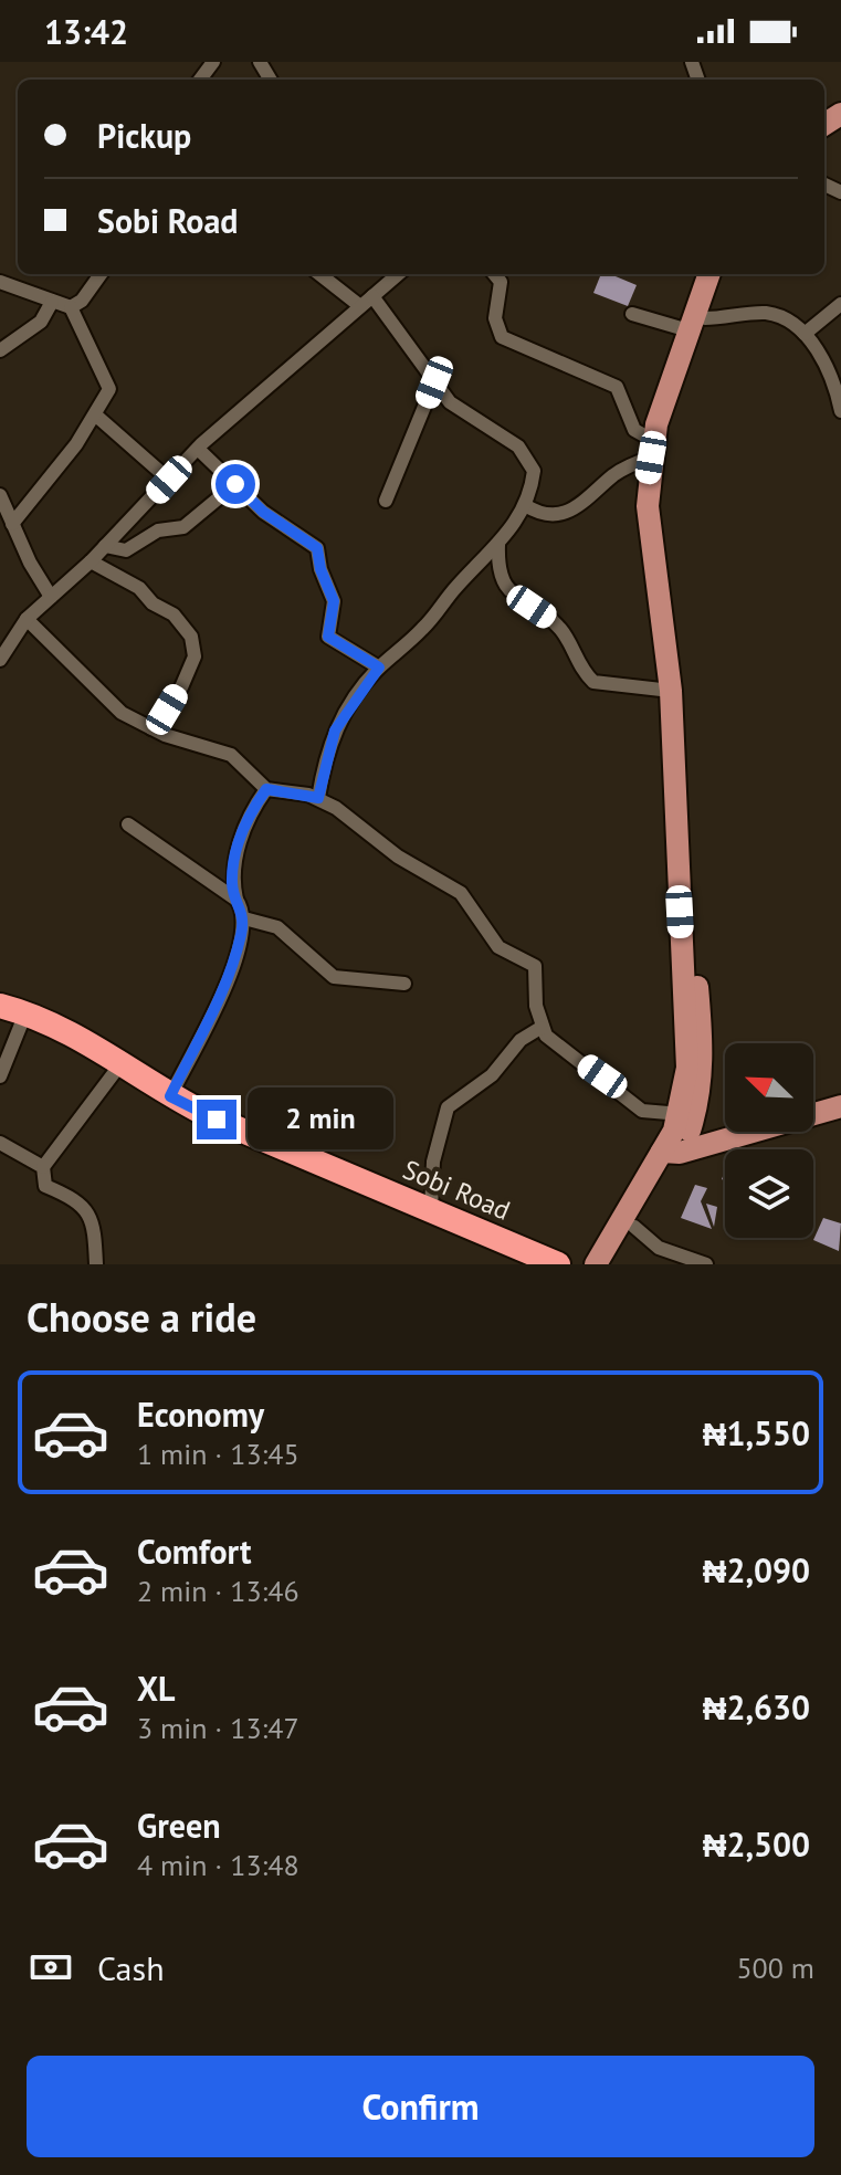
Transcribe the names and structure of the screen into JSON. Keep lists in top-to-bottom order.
{
  "streets": {
    "highway": ["Sobi Road"]
  },
  "north": "top left",
  "page": {
    "status": "13:42",
    "banner": ["Pickup", "Sobi Road"],
    "bubble": "2 min",
    "heading": "Choose a ride",
    "list": [
      {
        "name": "Economy",
        "note": "1 min · 13:45",
        "value": "₦1,550"
      },
      {
        "name": "Comfort",
        "note": "2 min · 13:46",
        "value": "₦2,090"
      },
      {
        "name": "XL",
        "note": "3 min · 13:47",
        "value": "₦2,630"
      },
      {
        "name": "Green",
        "note": "4 min · 13:48",
        "value": "₦2,500"
      }
    ],
    "pay": ["Cash", "500 m"],
    "buttons": "Confirm"
  }
}
